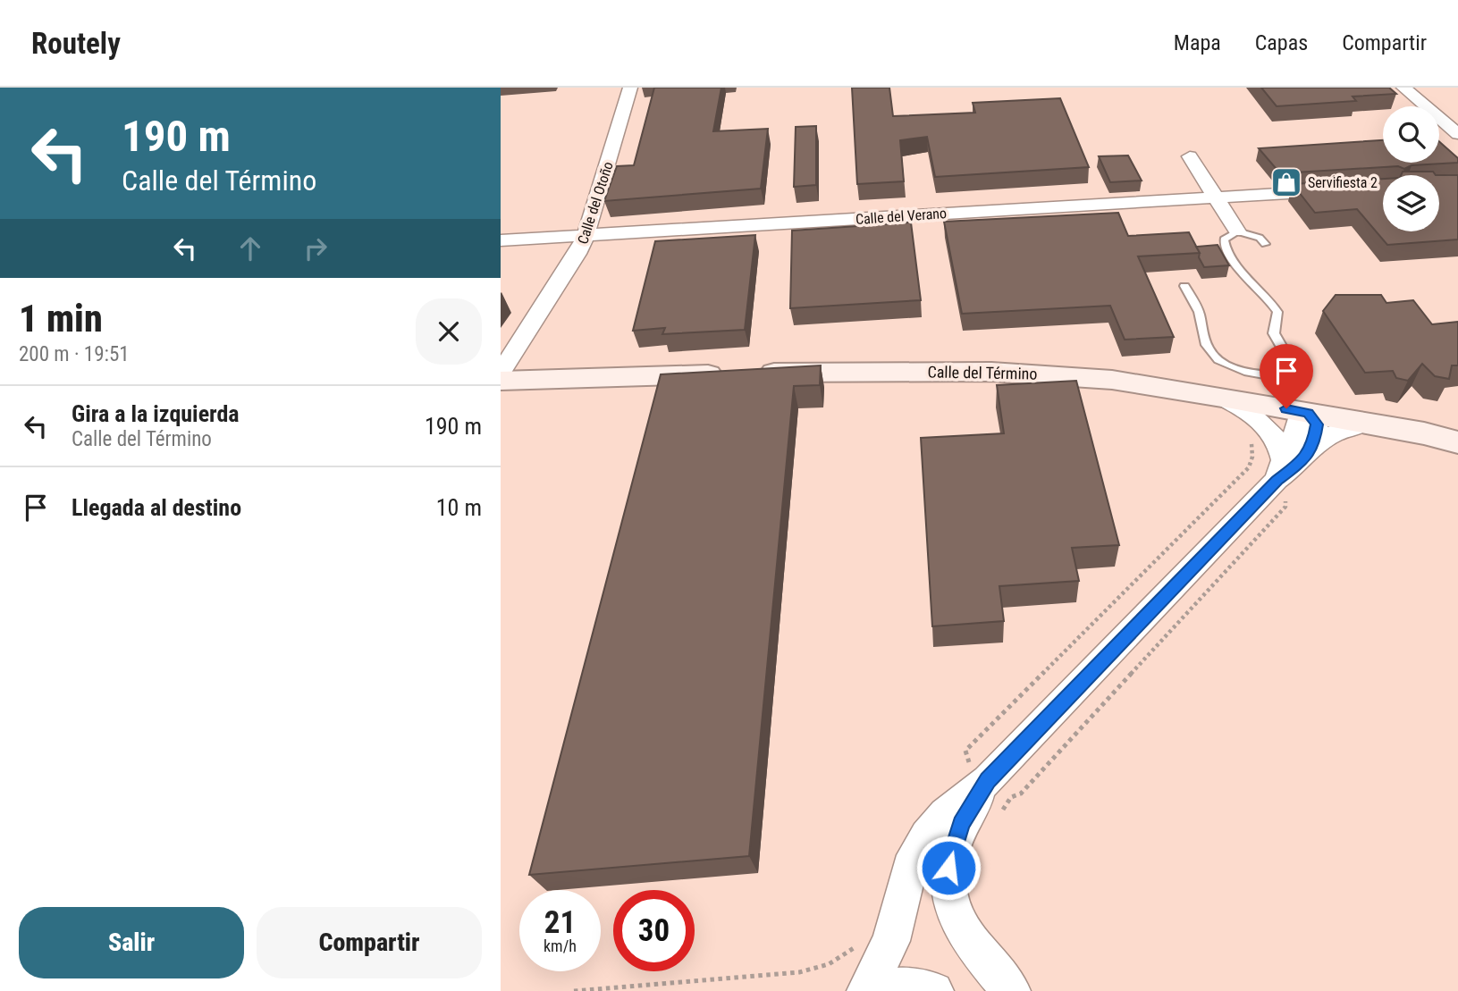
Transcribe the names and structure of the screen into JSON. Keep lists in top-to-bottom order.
{
  "streets": {
    "street": ["Calle del Otoño", "Calle del Verano", "Calle del Término"]
  },
  "crossings": [
    ["Calle del Otoño", "Calle del Verano"]
  ],
  "places": {
    "shop": ["Servifiesta 2"]
  },
  "page": {
    "header": "Routely",
    "nav": ["Mapa", "Capas", "Compartir"],
    "turn": ["190 m", "Calle del Término"],
    "heading": ["1 min", "200 m · 19:51"],
    "list": [
      {
        "name": "Gira a la izquierda",
        "note": "Calle del Término",
        "value": "190 m"
      },
      {
        "name": "Llegada al destino",
        "value": "10 m"
      }
    ],
    "speed": "21 km/h",
    "limit": "30",
    "buttons": ["Salir", "Compartir"]
  }
}
